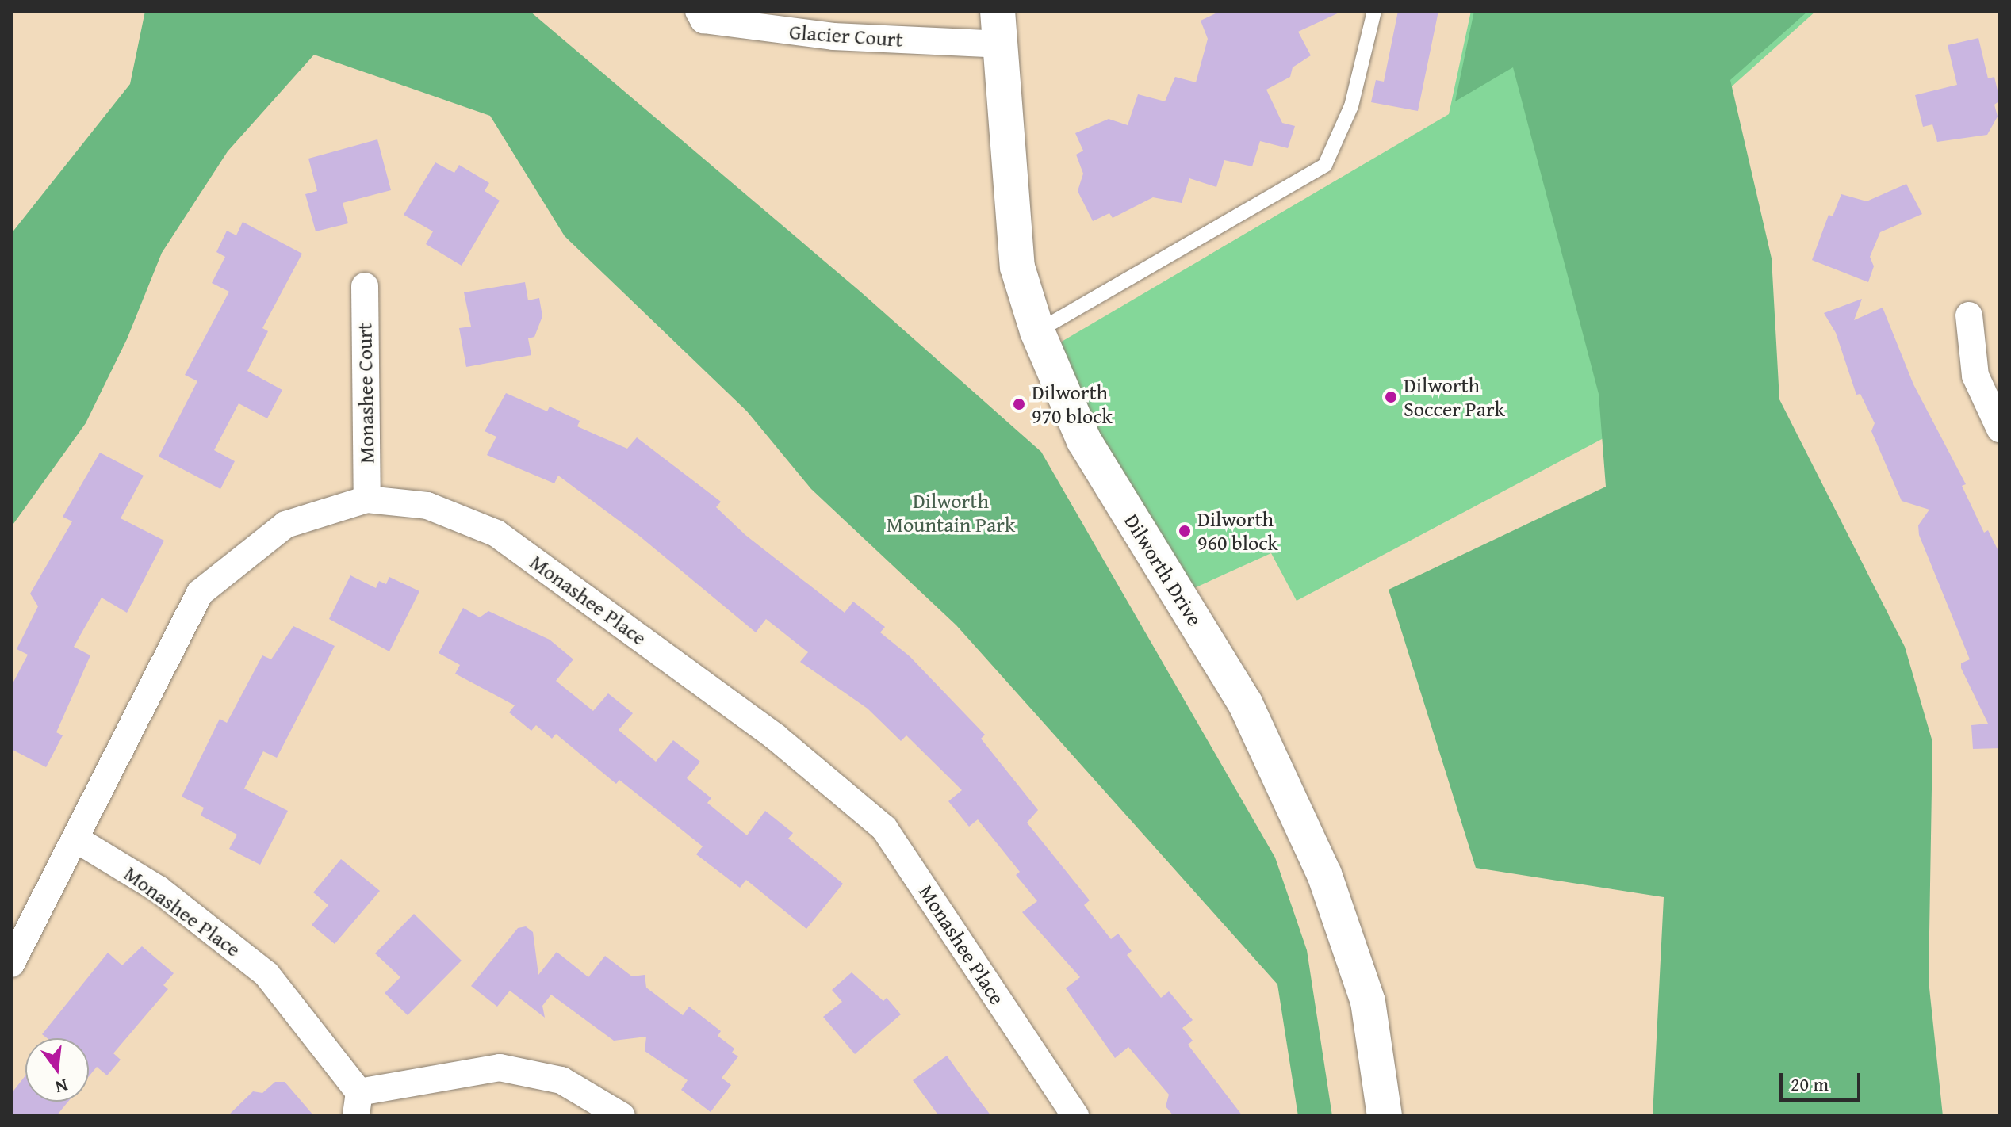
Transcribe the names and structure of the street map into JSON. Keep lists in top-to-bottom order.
{
  "streets": {
    "street": [
      "Glacier Court",
      "Monashee Court",
      "Dilworth Drive",
      "Monashee Place"
    ]
  },
  "crossings": [
    ["Glacier Court", "Dilworth Drive"],
    ["Monashee Court", "Monashee Place"]
  ],
  "parks": ["Dilworth Mountain Park"],
  "places": ["Dilworth Soccer Park", "Dilworth 970 block", "Dilworth 960 block"],
  "scale_bar": "20 m",
  "north": "bottom"
}
